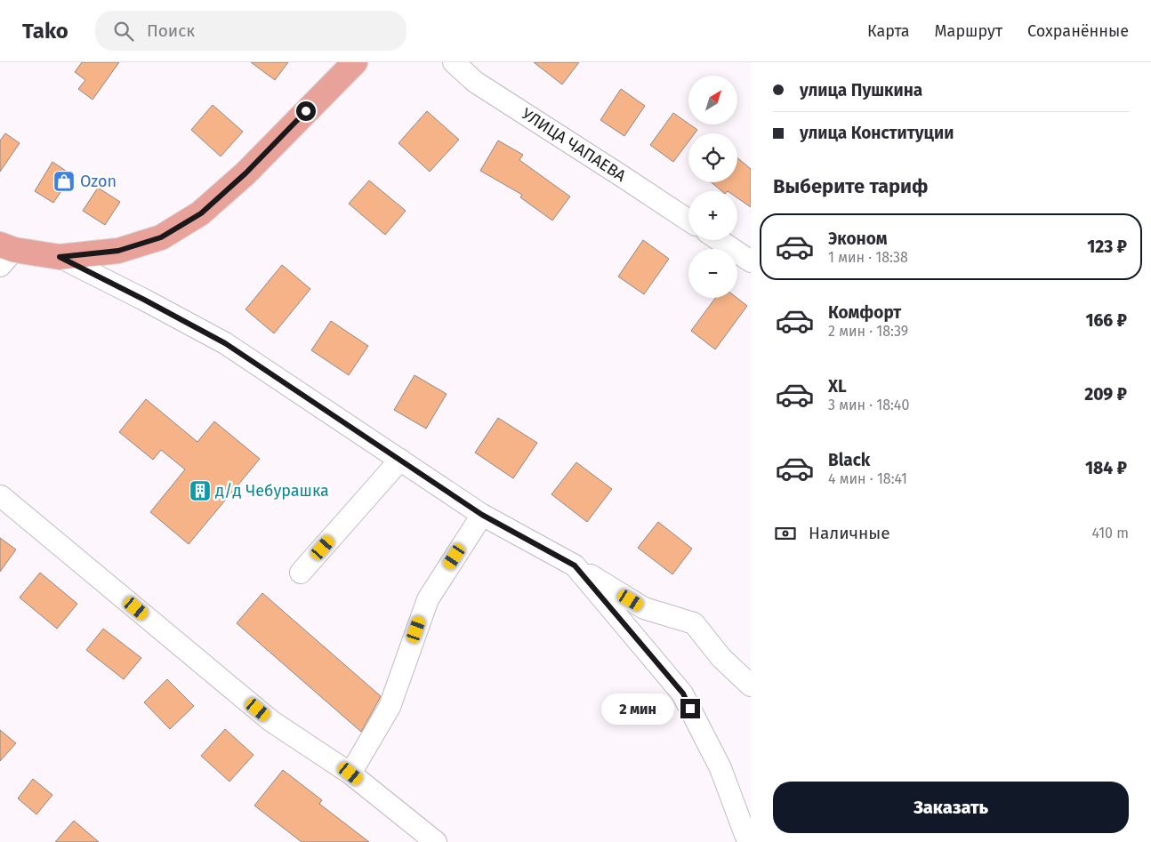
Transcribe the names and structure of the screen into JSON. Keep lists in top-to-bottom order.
{
  "streets": {
    "street": ["УЛИЦА ЧАПАЕВА"]
  },
  "places": {
    "shop": ["Ozon"],
    "building": ["д/д Чебурашка"]
  },
  "north": "top right",
  "page": {
    "header": "Tako",
    "search": "Поиск",
    "nav": ["Карта", "Маршрут", "Сохранённые"],
    "banner": ["улица Пушкина", "улица Конституции"],
    "map_buttons": ["+", "−"],
    "heading": "Выберите тариф",
    "list": [
      {
        "name": "Эконом",
        "note": "1 мин · 18:38",
        "value": "123 ₽"
      },
      {
        "name": "Комфорт",
        "note": "2 мин · 18:39",
        "value": "166 ₽"
      },
      {
        "name": "XL",
        "note": "3 мин · 18:40",
        "value": "209 ₽"
      },
      {
        "name": "Black",
        "note": "4 мин · 18:41",
        "value": "184 ₽"
      }
    ],
    "pay": ["Наличные", "410 m"],
    "bubble": "2 мин",
    "buttons": "Заказать"
  }
}
